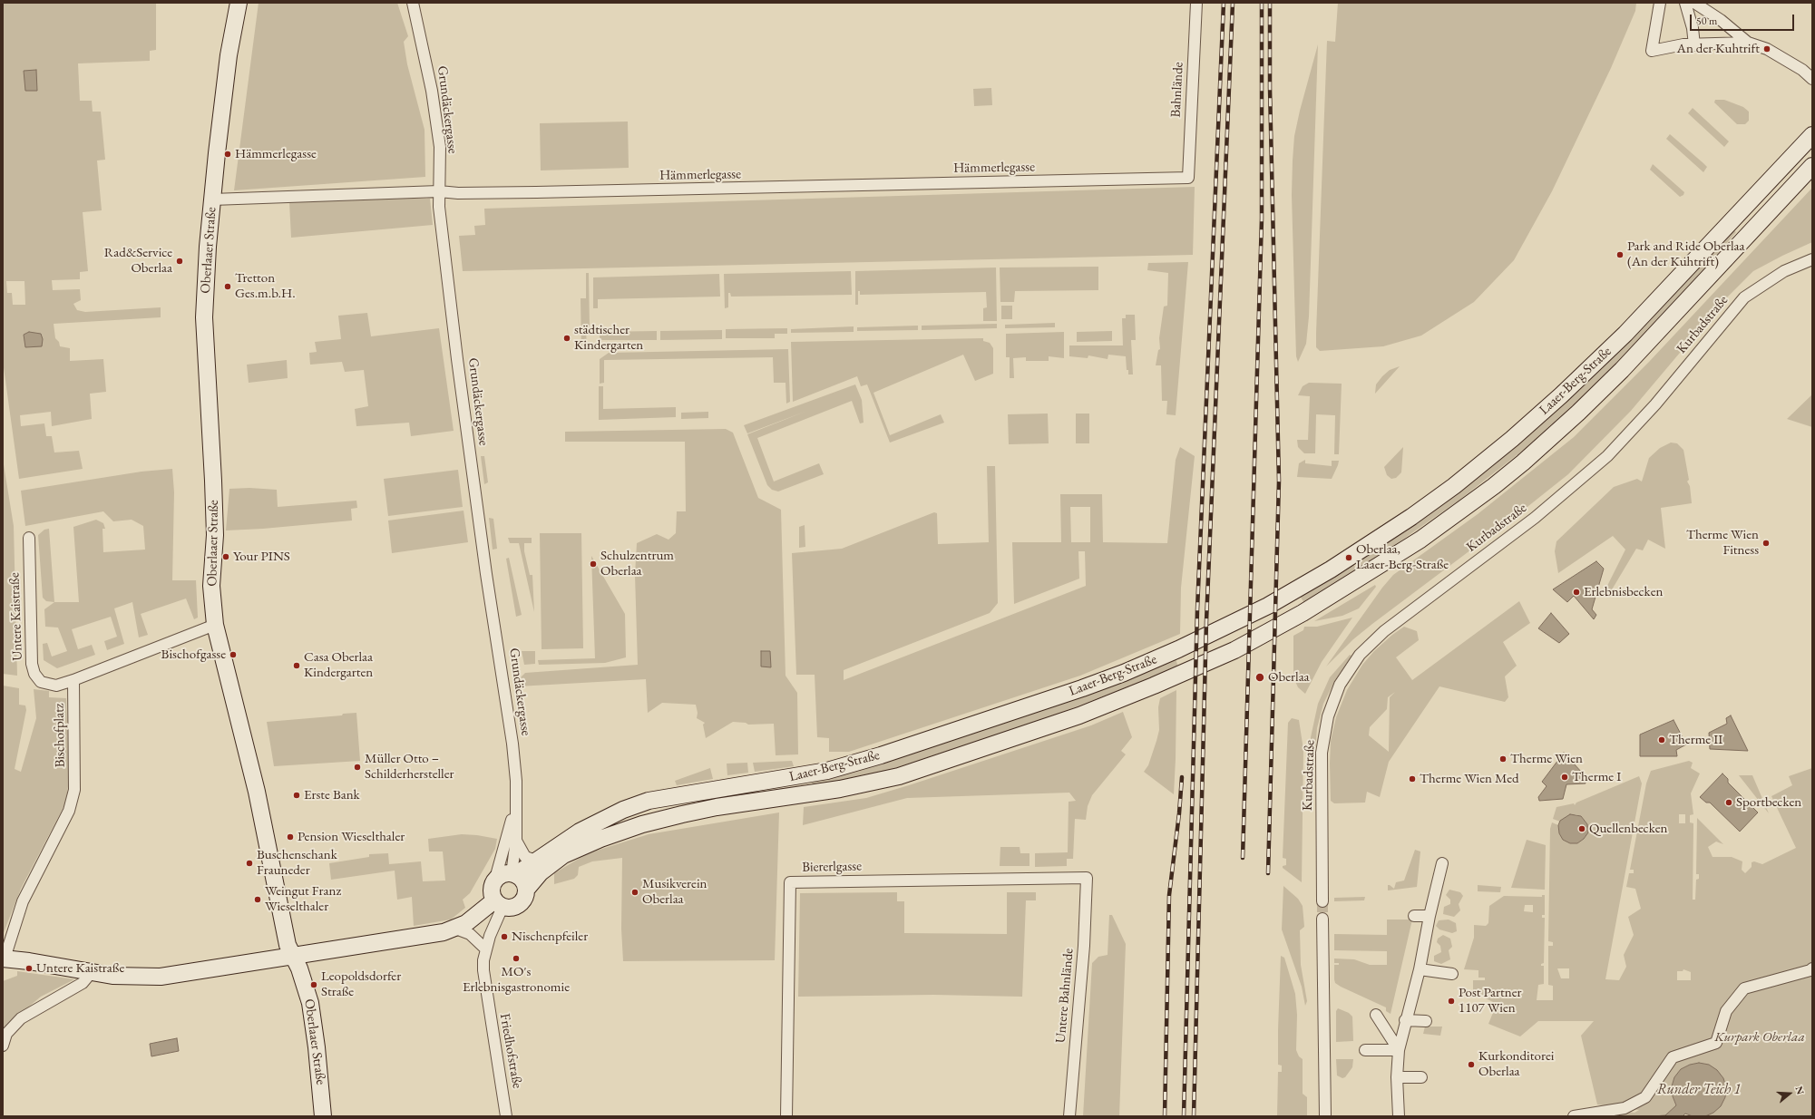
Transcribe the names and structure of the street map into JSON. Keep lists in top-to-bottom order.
{
  "streets": {
    "main road": ["Oberlaaer Straße", "Laaer-Berg-Straße"],
    "street": [
      "Bahnlände",
      "Grundäckergasse",
      "Hämmerlegasse",
      "Kurbadstraße",
      "Untere Kaistraße",
      "Bischofplatz",
      "Biererlgasse",
      "Untere Bahnlände",
      "Friedhofstraße"
    ]
  },
  "crossings": [
    ["Bahnlände", "Hämmerlegasse"],
    ["Grundäckergasse", "Hämmerlegasse"],
    ["Grundäckergasse", "Laaer-Berg-Straße"],
    ["Grundäckergasse", "Friedhofstraße"],
    ["Hämmerlegasse", "Oberlaaer Straße"],
    ["Laaer-Berg-Straße", "Friedhofstraße"],
    ["Untere Kaistraße", "Bischofplatz"],
    ["Biererlgasse", "Untere Bahnlände"]
  ],
  "water": ["Runder Teich 1"],
  "parks": ["Kurpark Oberlaa"],
  "places": [
    "An der Kuhtrift",
    "Hämmerlegasse",
    "Park and Ride Oberlaa (An der Kuhtrift)",
    "Rad&Service Oberlaa",
    "Tretton Ges.m.b.H.",
    "städtischer Kindergarten",
    "Therme Wien Fitness",
    "Your PINS",
    "Oberlaa, Laaer-Berg-Straße",
    "Schulzentrum Oberlaa",
    "Erlebnisbecken",
    "Bischofgasse",
    "Casa Oberlaa Kindergarten",
    "Oberlaa",
    "Therme II",
    "Therme Wien",
    "Müller Otto – Schilderhersteller",
    "Therme I",
    "Therme Wien Med",
    "Erste Bank",
    "Sportbecken",
    "Quellenbecken",
    "Pension Wieselthaler",
    "Buschenschank Frauneder",
    "Musikverein Oberlaa",
    "Weingut Franz Wieselthaler",
    "Nischenpfeiler",
    "MO's Erlebnisgastronomie",
    "Untere Kaistraße",
    "Leopoldsdorfer Straße",
    "Post Partner 1107 Wien",
    "Kurkonditorei Oberlaa"
  ],
  "scale_bar": "50 m",
  "north": "right"
}
